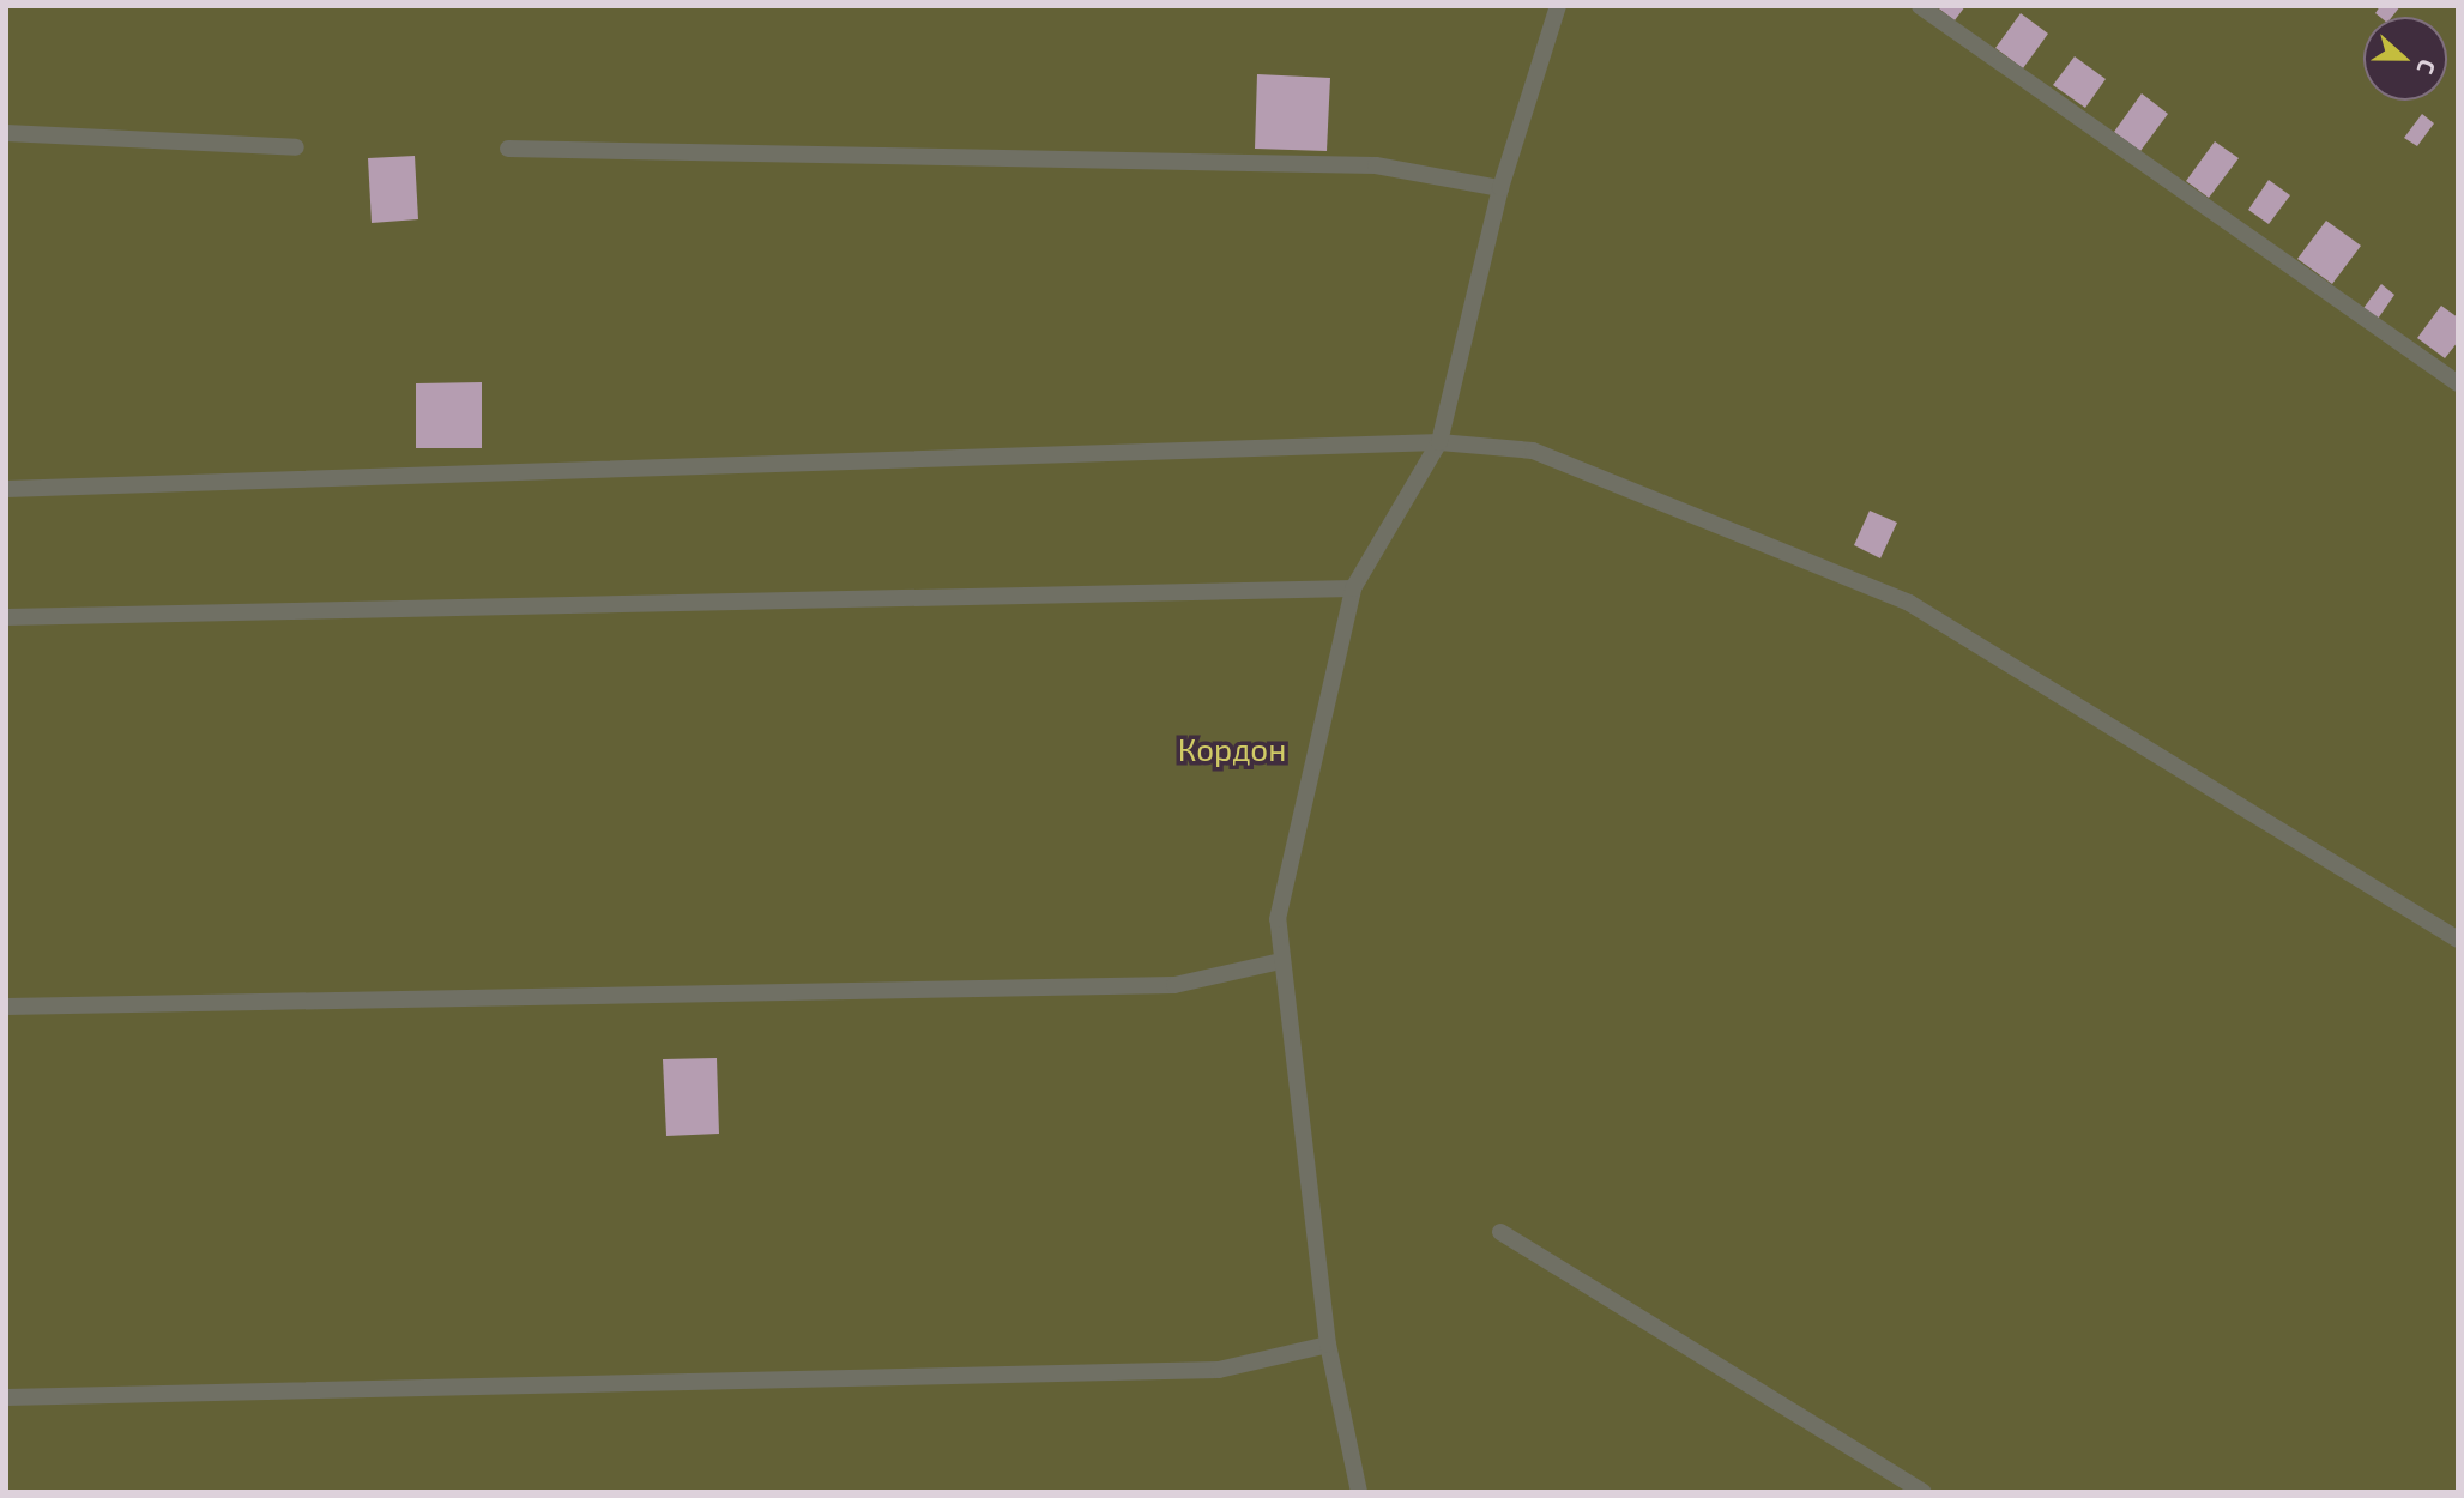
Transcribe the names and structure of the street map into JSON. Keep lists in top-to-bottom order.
{
  "parks": ["Кордон"],
  "north": "right"
}
